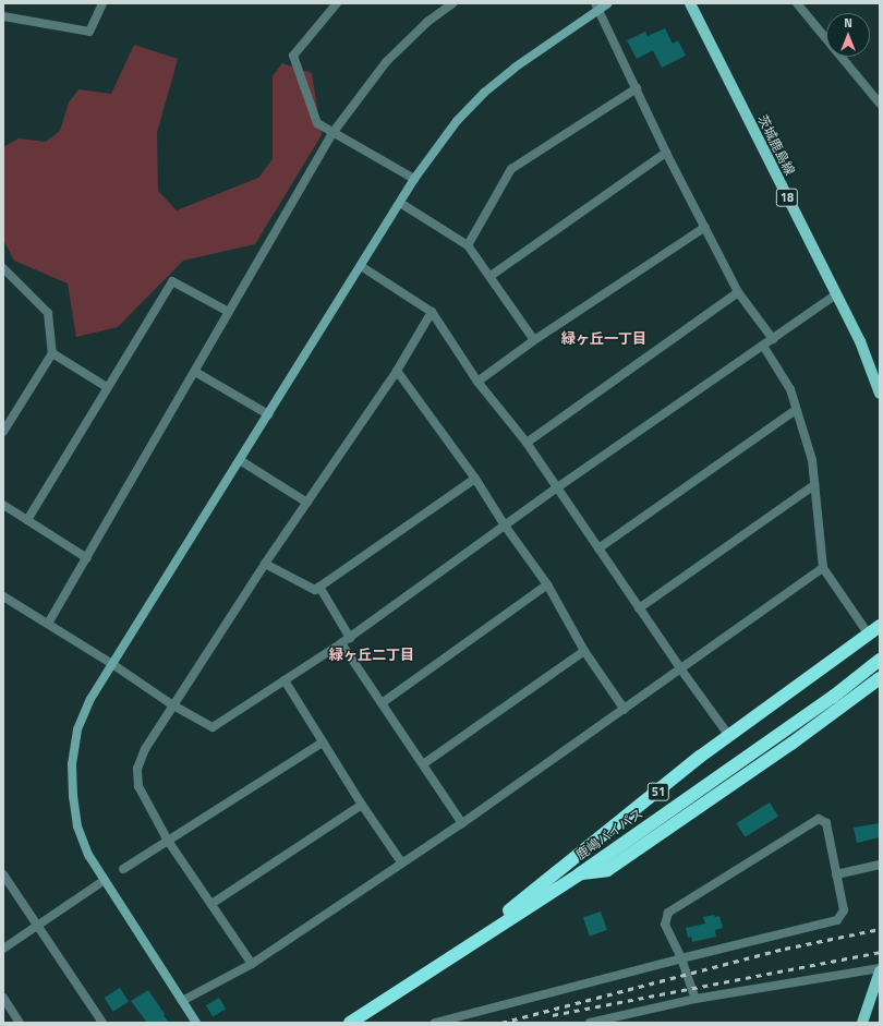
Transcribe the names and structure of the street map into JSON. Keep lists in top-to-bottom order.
{
  "streets": {
    "highway": ["51", "鹿嶋バイパス"],
    "main road": ["茨城鹿島線", "18"]
  },
  "crossings": [
    ["51", "鹿嶋バイパス"]
  ],
  "districts": ["緑ヶ丘一丁目", "緑ヶ丘二丁目"],
  "north": "top"
}
